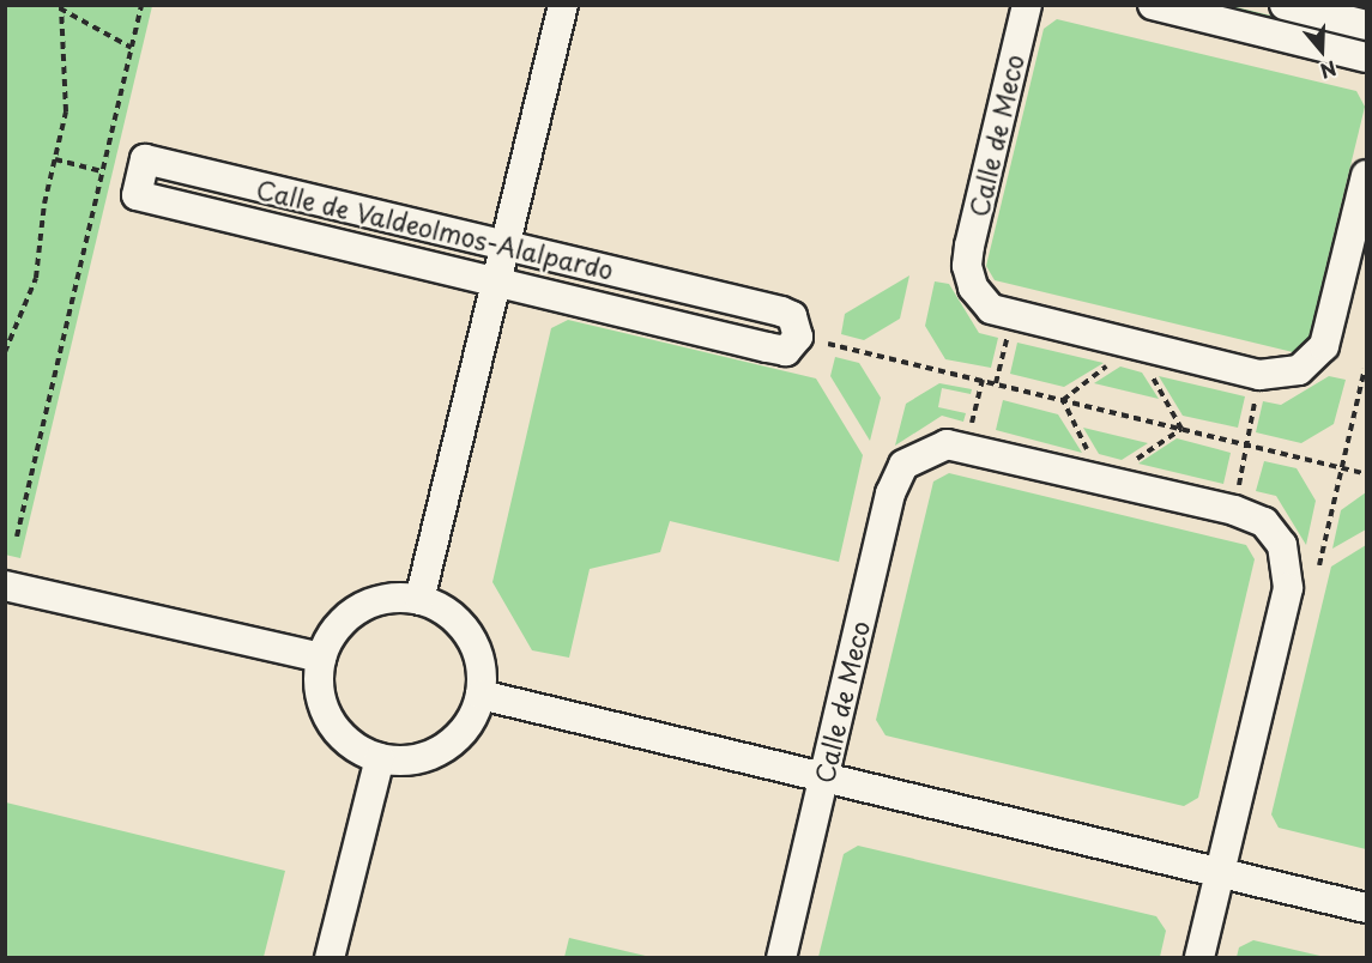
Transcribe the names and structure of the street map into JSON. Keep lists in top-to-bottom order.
{
  "streets": {
    "street": ["Calle de Meco", "Calle de Valdeolmos-Alalpardo"]
  },
  "north": "bottom"
}
